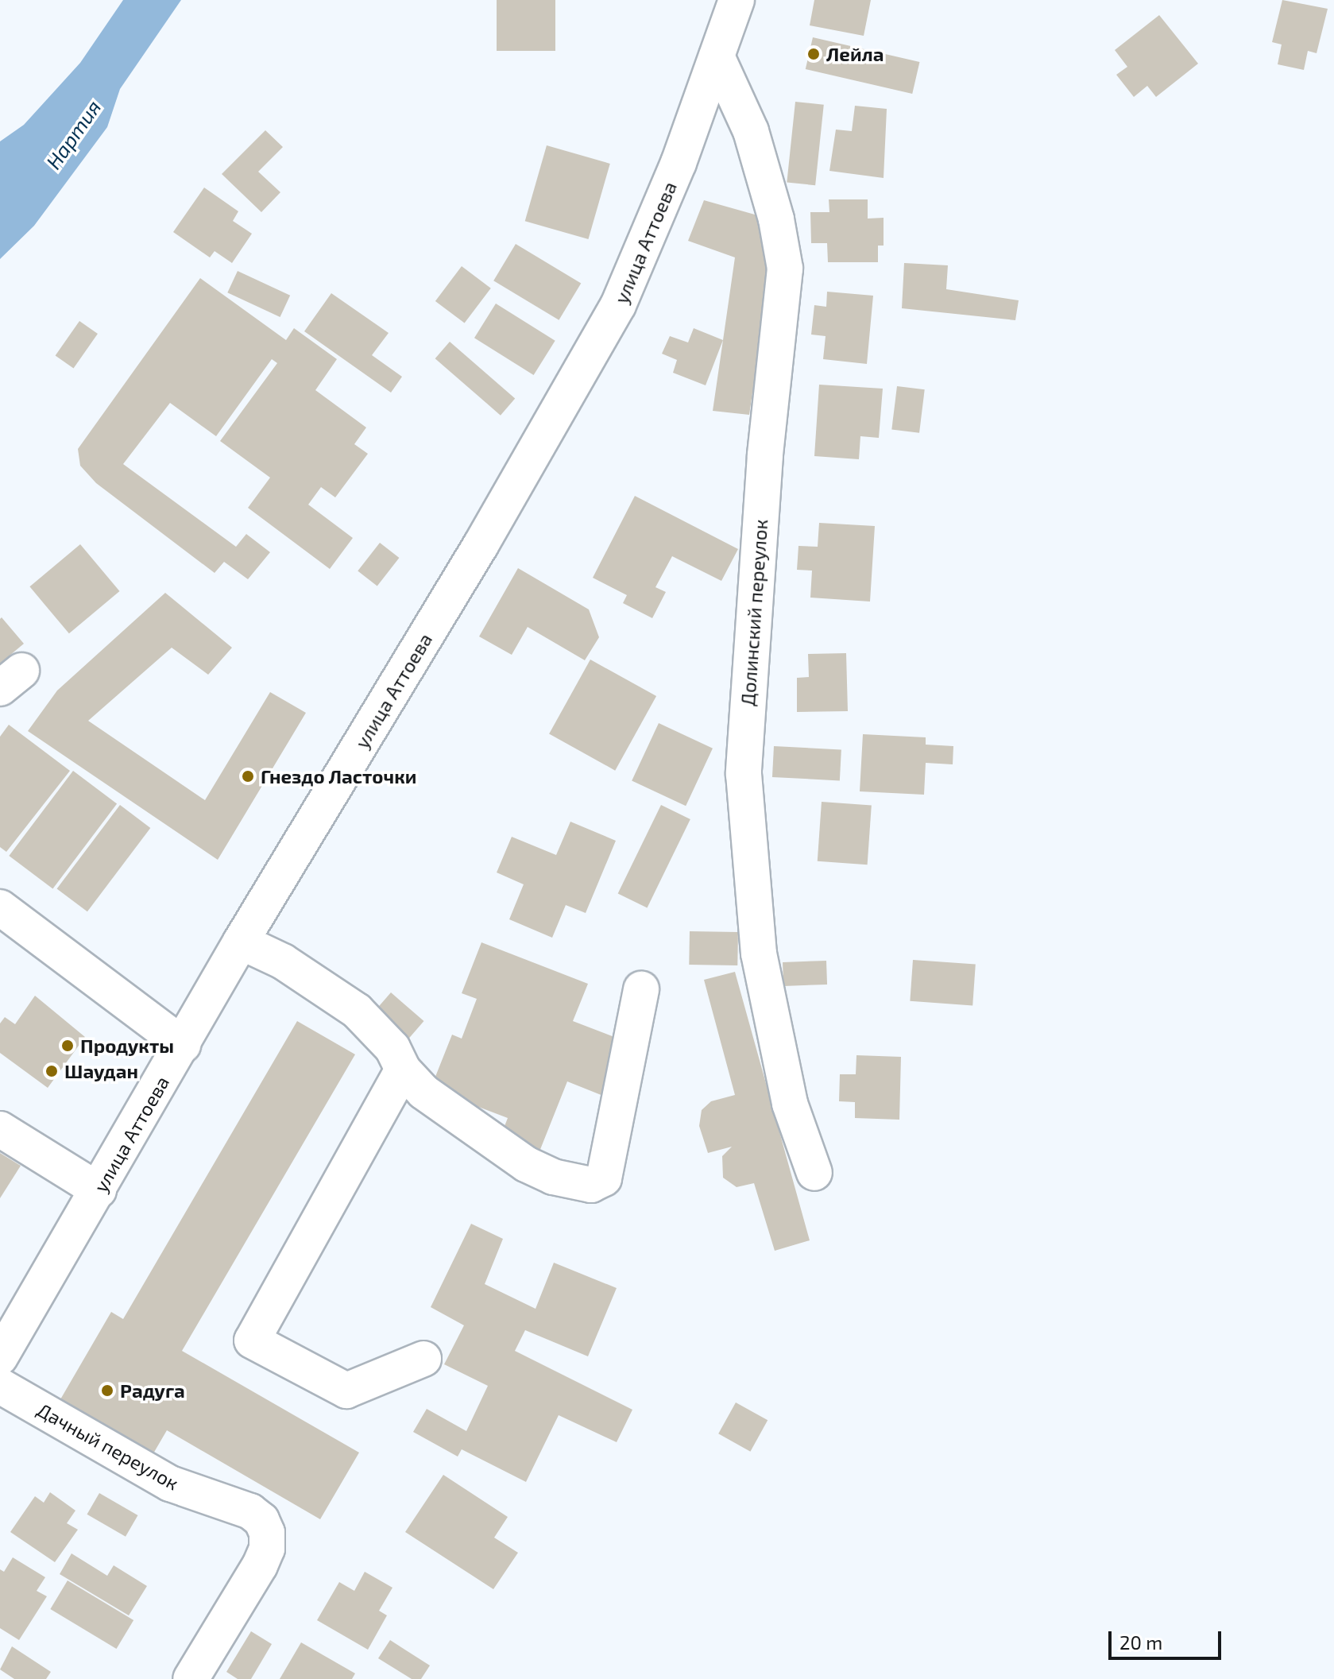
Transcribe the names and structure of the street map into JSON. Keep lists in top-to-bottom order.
{
  "streets": {
    "street": ["улица Аттоева", "Долинский переулок", "Дачный переулок"]
  },
  "crossings": [
    ["улица Аттоева", "Долинский переулок"]
  ],
  "water": ["Нартия"],
  "places": [
    "Лейла",
    "Гнездо Ласточки",
    "Продукты",
    "Шаудан",
    "Радуга"
  ],
  "scale_bar": "20 m"
}
